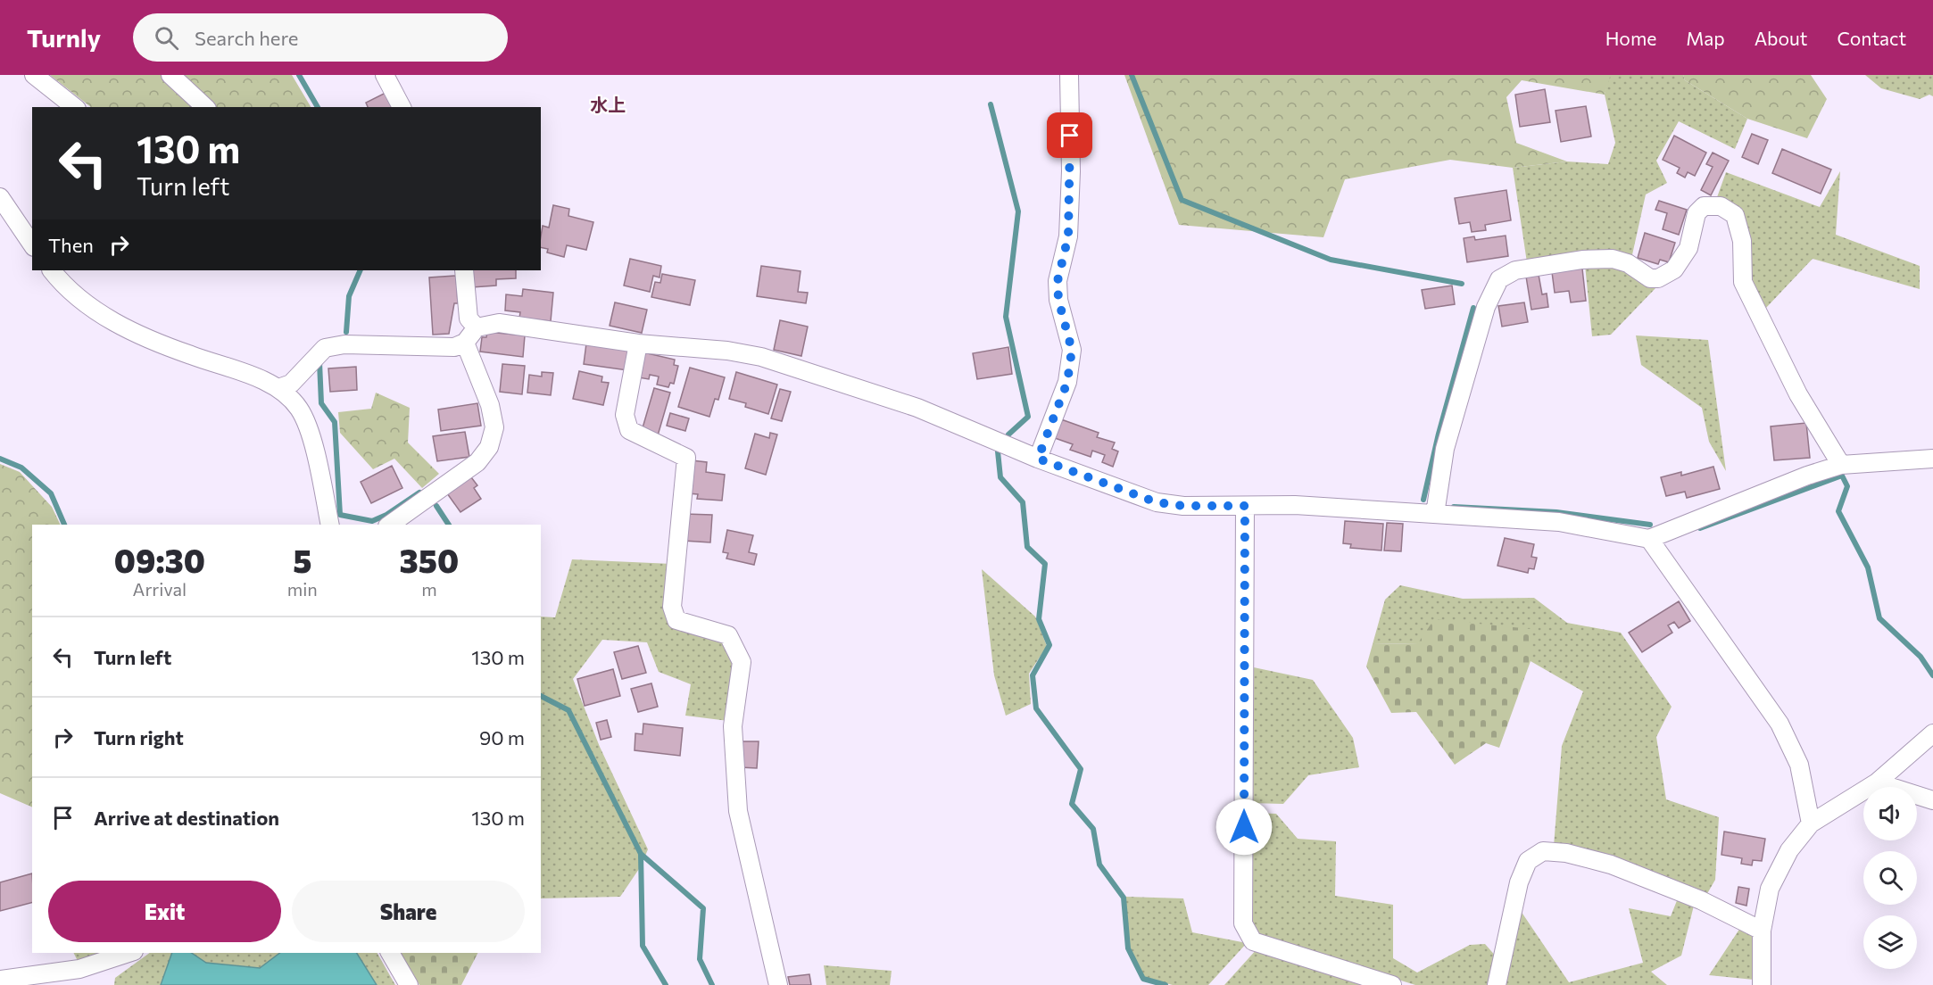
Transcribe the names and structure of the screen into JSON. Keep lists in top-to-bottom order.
{
  "districts": ["水上"],
  "page": {
    "header": "Turnly",
    "search": "Search here",
    "nav": [
      "Home",
      "Map",
      "About",
      "Contact"
    ],
    "turn": ["130 m", "Turn left"],
    "then": "Then",
    "eta": [
      "09:30",
      "Arrival",
      "5",
      "min",
      "350",
      "m"
    ],
    "list": [
      {
        "name": "Turn left",
        "value": "130 m"
      },
      {
        "name": "Turn right",
        "value": "90 m"
      },
      {
        "name": "Arrive at destination",
        "value": "130 m"
      }
    ],
    "buttons": ["Exit", "Share"]
  }
}
